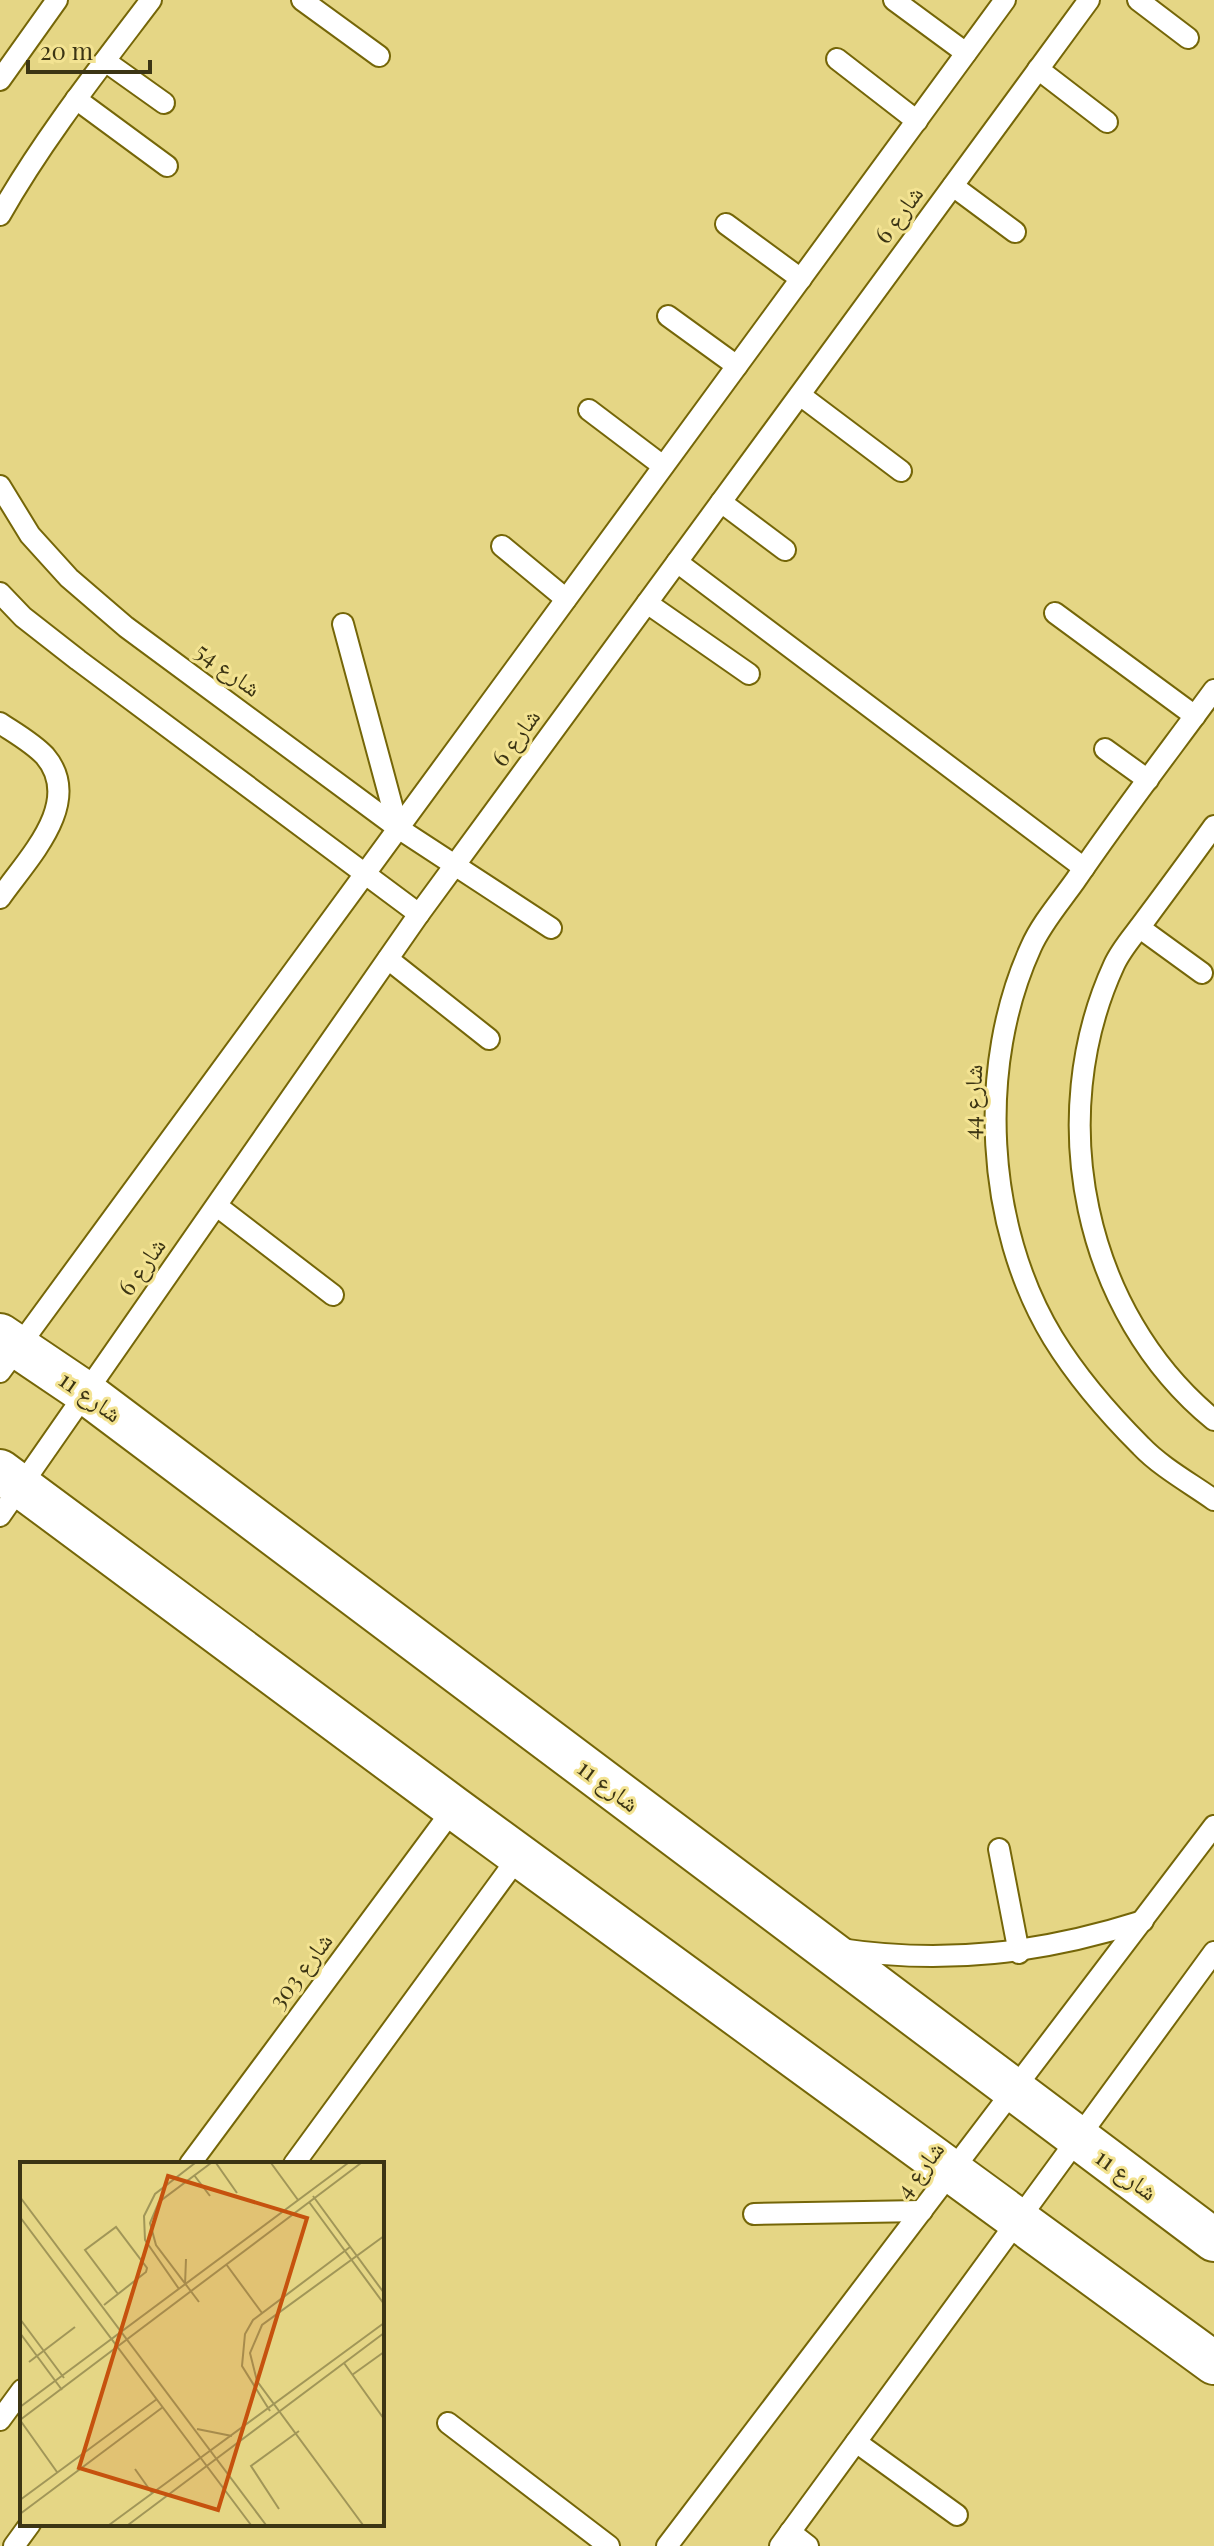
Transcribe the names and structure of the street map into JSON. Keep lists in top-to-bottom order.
{
  "streets": {
    "street": ["شارع 11"],
    "lane": [
      "شارع 6",
      "شارع 54",
      "شارع 44",
      "شارع 303",
      "شارع 4"
    ]
  },
  "crossings": [
    ["شارع 6", "شارع 54"],
    ["شارع 6", "شارع 11"],
    ["شارع 11", "شارع 4"]
  ],
  "scale_bar": "20 m"
}
